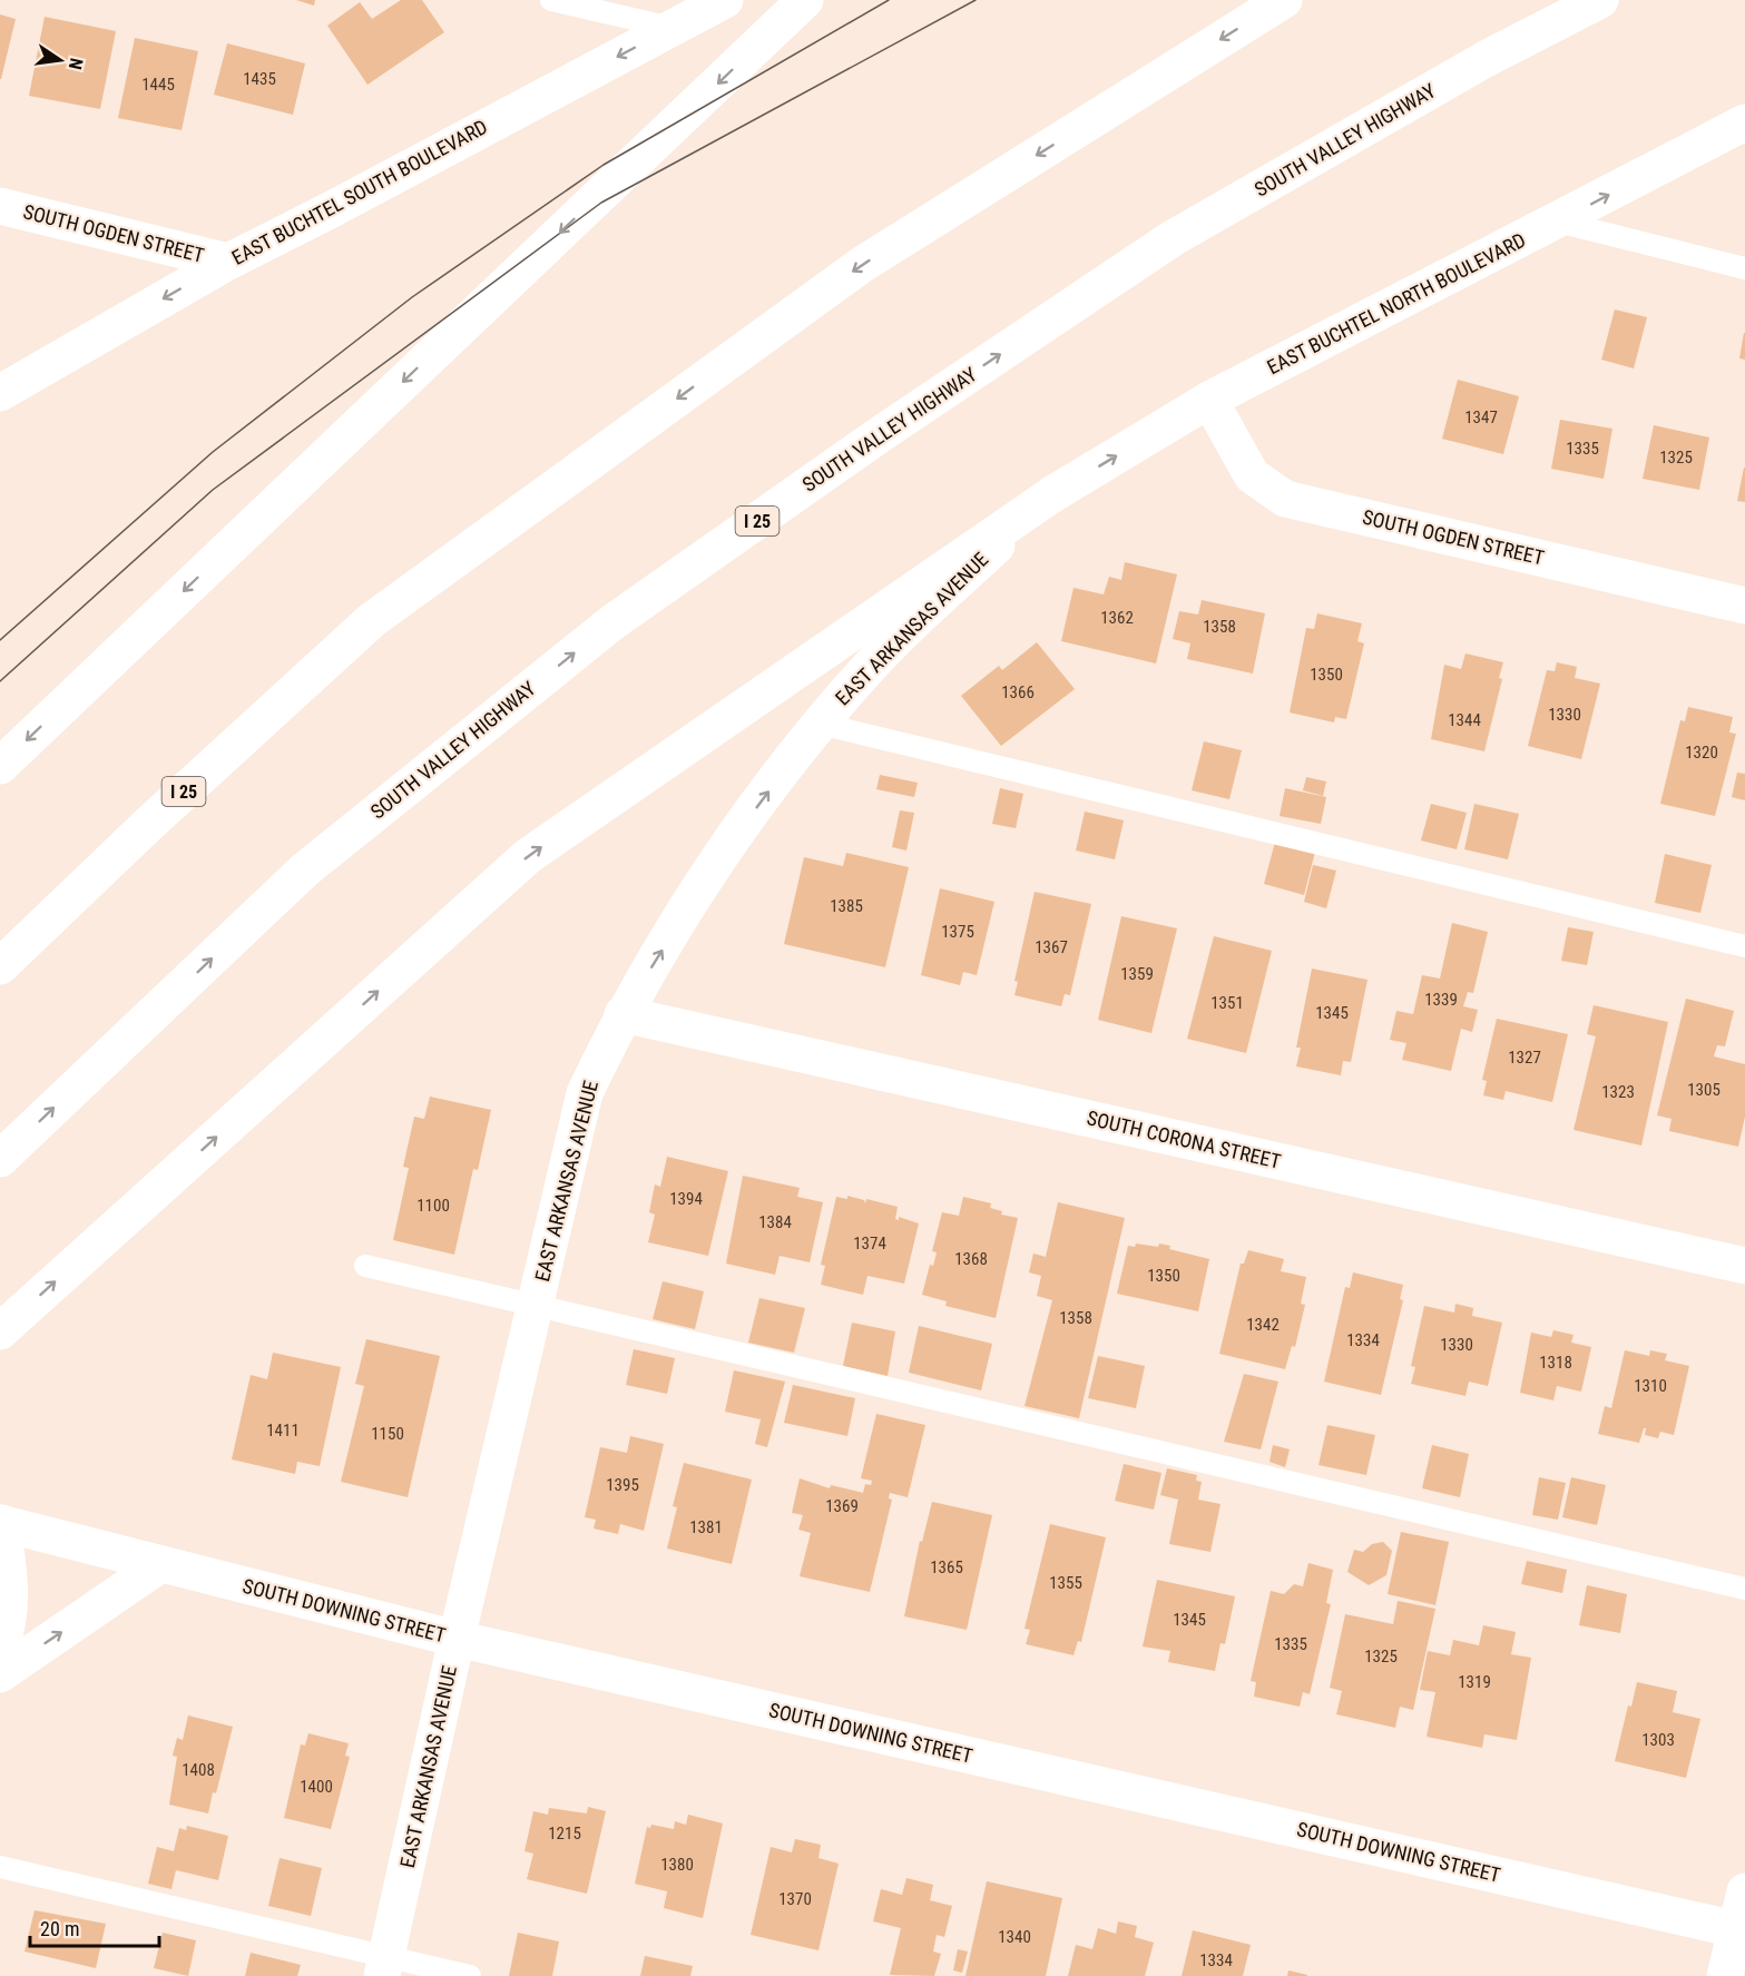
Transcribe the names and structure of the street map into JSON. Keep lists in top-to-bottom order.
{
  "streets": {
    "main road": [
      "SOUTH VALLEY HIGHWAY",
      "EAST BUCHTEL SOUTH BOULEVARD",
      "SOUTH OGDEN STREET",
      "EAST BUCHTEL NORTH BOULEVARD",
      "I 25",
      "EAST ARKANSAS AVENUE",
      "SOUTH CORONA STREET",
      "SOUTH DOWNING STREET"
    ]
  },
  "crossings": [
    ["EAST BUCHTEL SOUTH BOULEVARD", "SOUTH OGDEN STREET"],
    ["SOUTH OGDEN STREET", "EAST BUCHTEL NORTH BOULEVARD"],
    ["EAST BUCHTEL NORTH BOULEVARD", "EAST ARKANSAS AVENUE"],
    ["EAST ARKANSAS AVENUE", "SOUTH CORONA STREET"],
    ["EAST ARKANSAS AVENUE", "SOUTH DOWNING STREET"]
  ],
  "house_numbers": [
    "1435",
    "1445",
    "1347",
    "1335",
    "1325",
    "1362",
    "1358",
    "1350",
    "1366",
    "1330",
    "1344",
    "1320",
    "1385",
    "1375",
    "1367",
    "1359",
    "1339",
    "1351",
    "1345",
    "1327",
    "1305",
    "1323",
    "1394",
    "1100",
    "1384",
    "1374",
    "1368",
    "1350",
    "1358",
    "1342",
    "1334",
    "1330",
    "1318",
    "1310",
    "1411",
    "1150",
    "1395",
    "1369",
    "1381",
    "1365",
    "1355",
    "1345",
    "1335",
    "1325",
    "1319",
    "1303",
    "1408",
    "1400",
    "1215",
    "1380",
    "1370",
    "1340",
    "1334"
  ],
  "scale_bar": "20 m",
  "north": "right"
}
